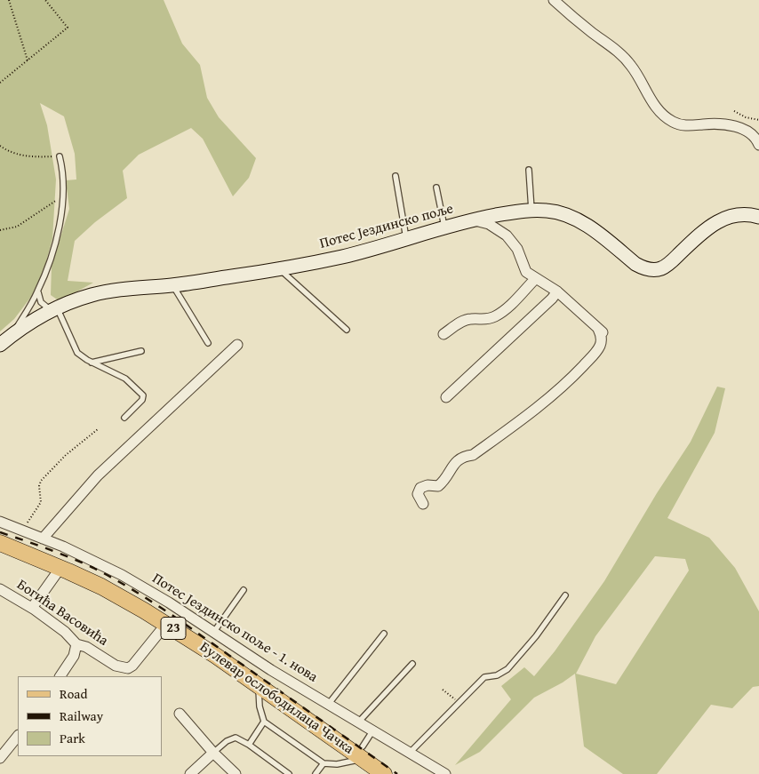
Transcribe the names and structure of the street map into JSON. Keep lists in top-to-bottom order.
{
  "streets": {
    "main road": ["Потес Јездинско поље", "23", "Булевар ослободилаца Чачка"],
    "street": ["Богића Васовића", "Потес Јездинско поље - 1. нова"]
  },
  "crossings": [
    ["Богића Васовића", "Булевар ослободилаца Чачка"]
  ],
  "legend": ["Road", "Railway", "Park"]
}
